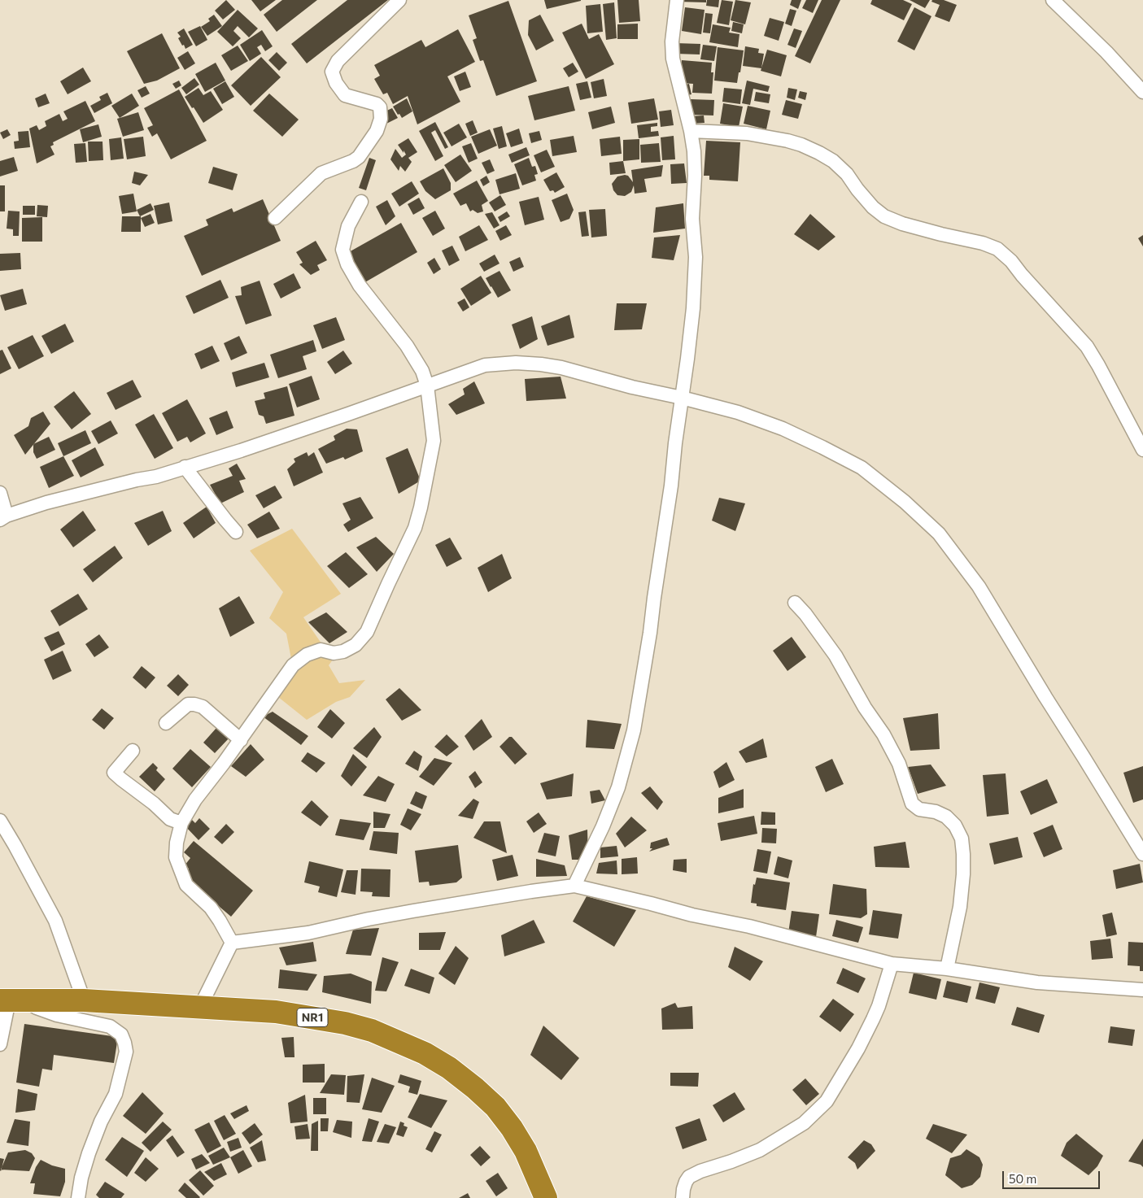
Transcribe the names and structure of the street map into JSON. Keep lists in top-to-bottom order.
{
  "streets": {
    "highway": ["NR1"]
  },
  "scale_bar": "50 m"
}
